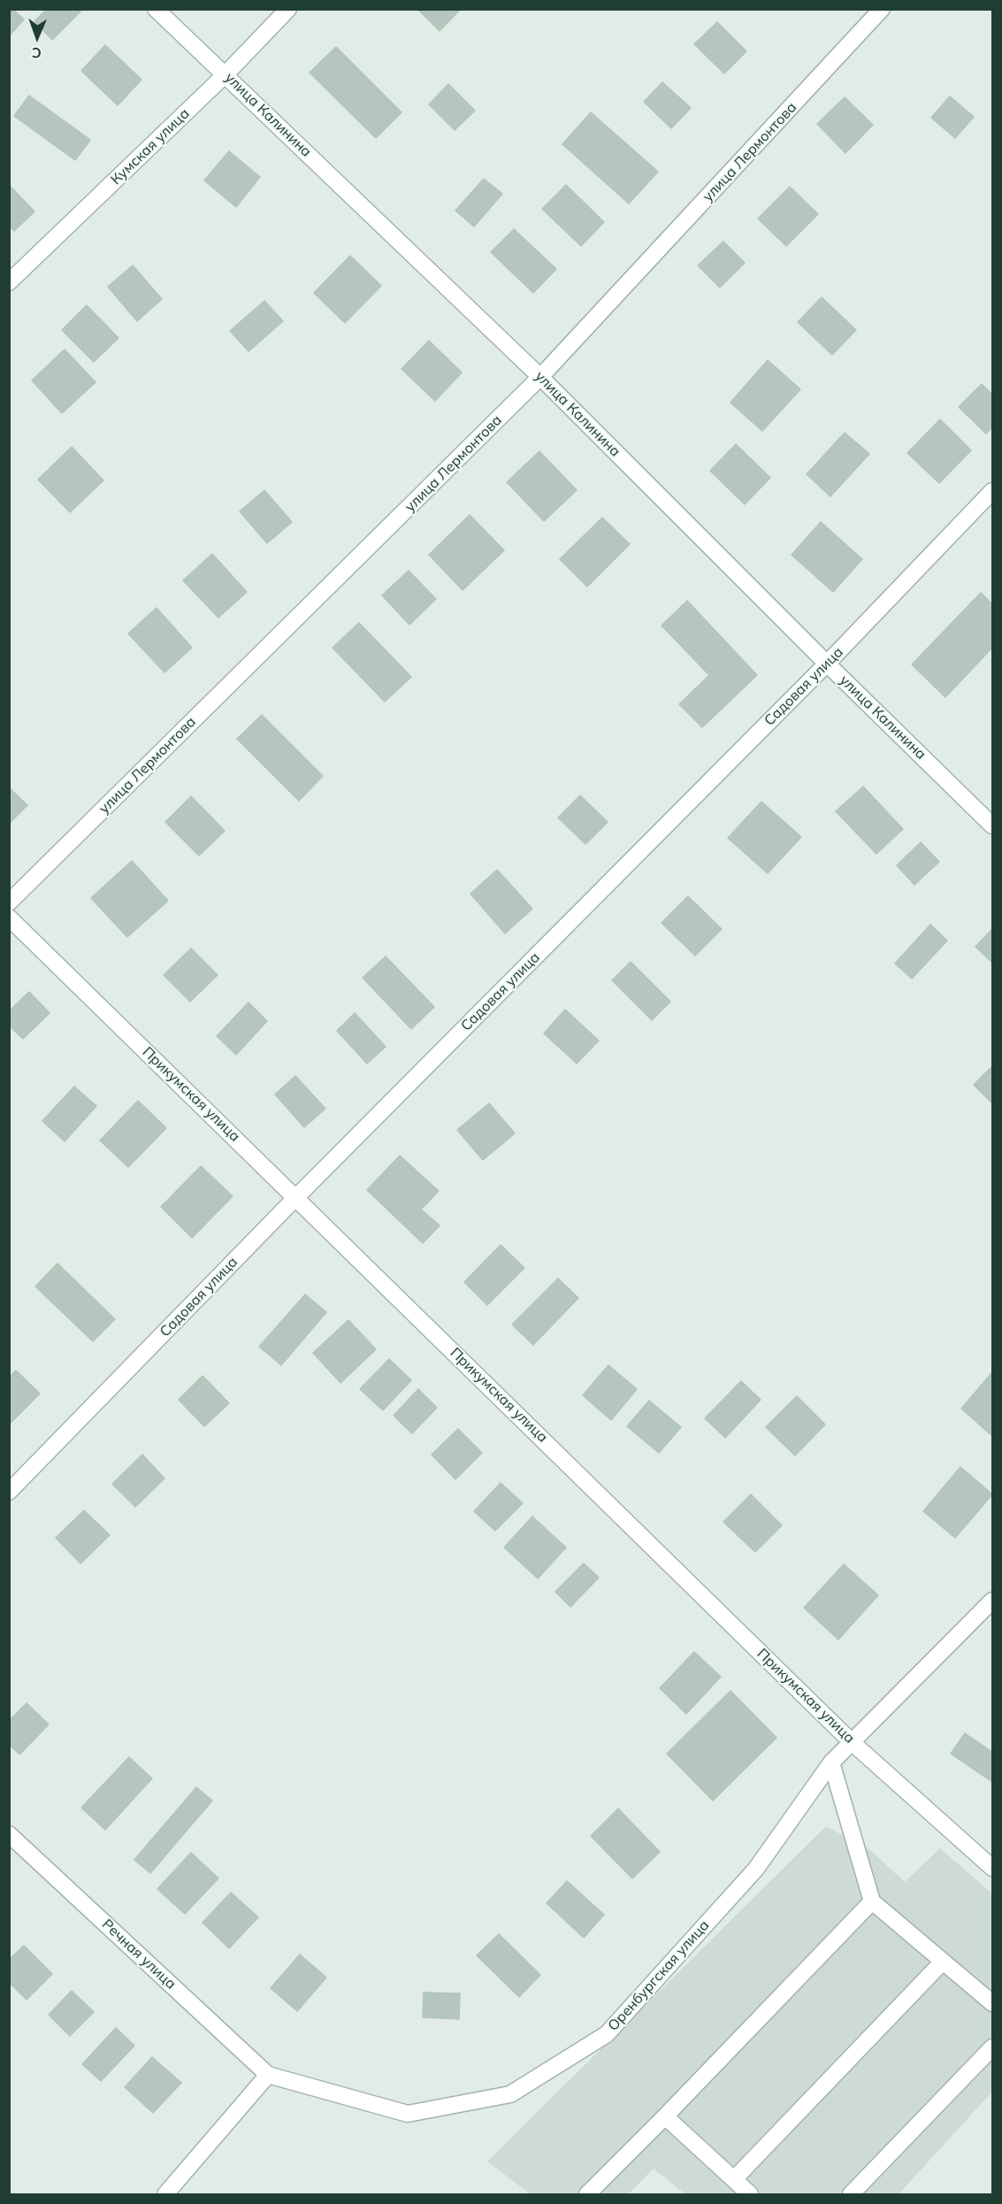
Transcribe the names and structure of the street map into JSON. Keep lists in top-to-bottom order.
{
  "streets": {
    "street": [
      "улица Калинина",
      "Кумская улица",
      "улица Лермонтова",
      "Садовая улица",
      "Прикумская улица",
      "Речная улица",
      "Оренбургская улица"
    ]
  },
  "crossings": [
    ["улица Калинина", "Кумская улица"],
    ["улица Калинина", "улица Лермонтова"],
    ["улица Калинина", "Садовая улица"],
    ["Садовая улица", "Прикумская улица"],
    ["Прикумская улица", "Оренбургская улица"],
    ["Речная улица", "Оренбургская улица"]
  ],
  "north": "bottom"
}
